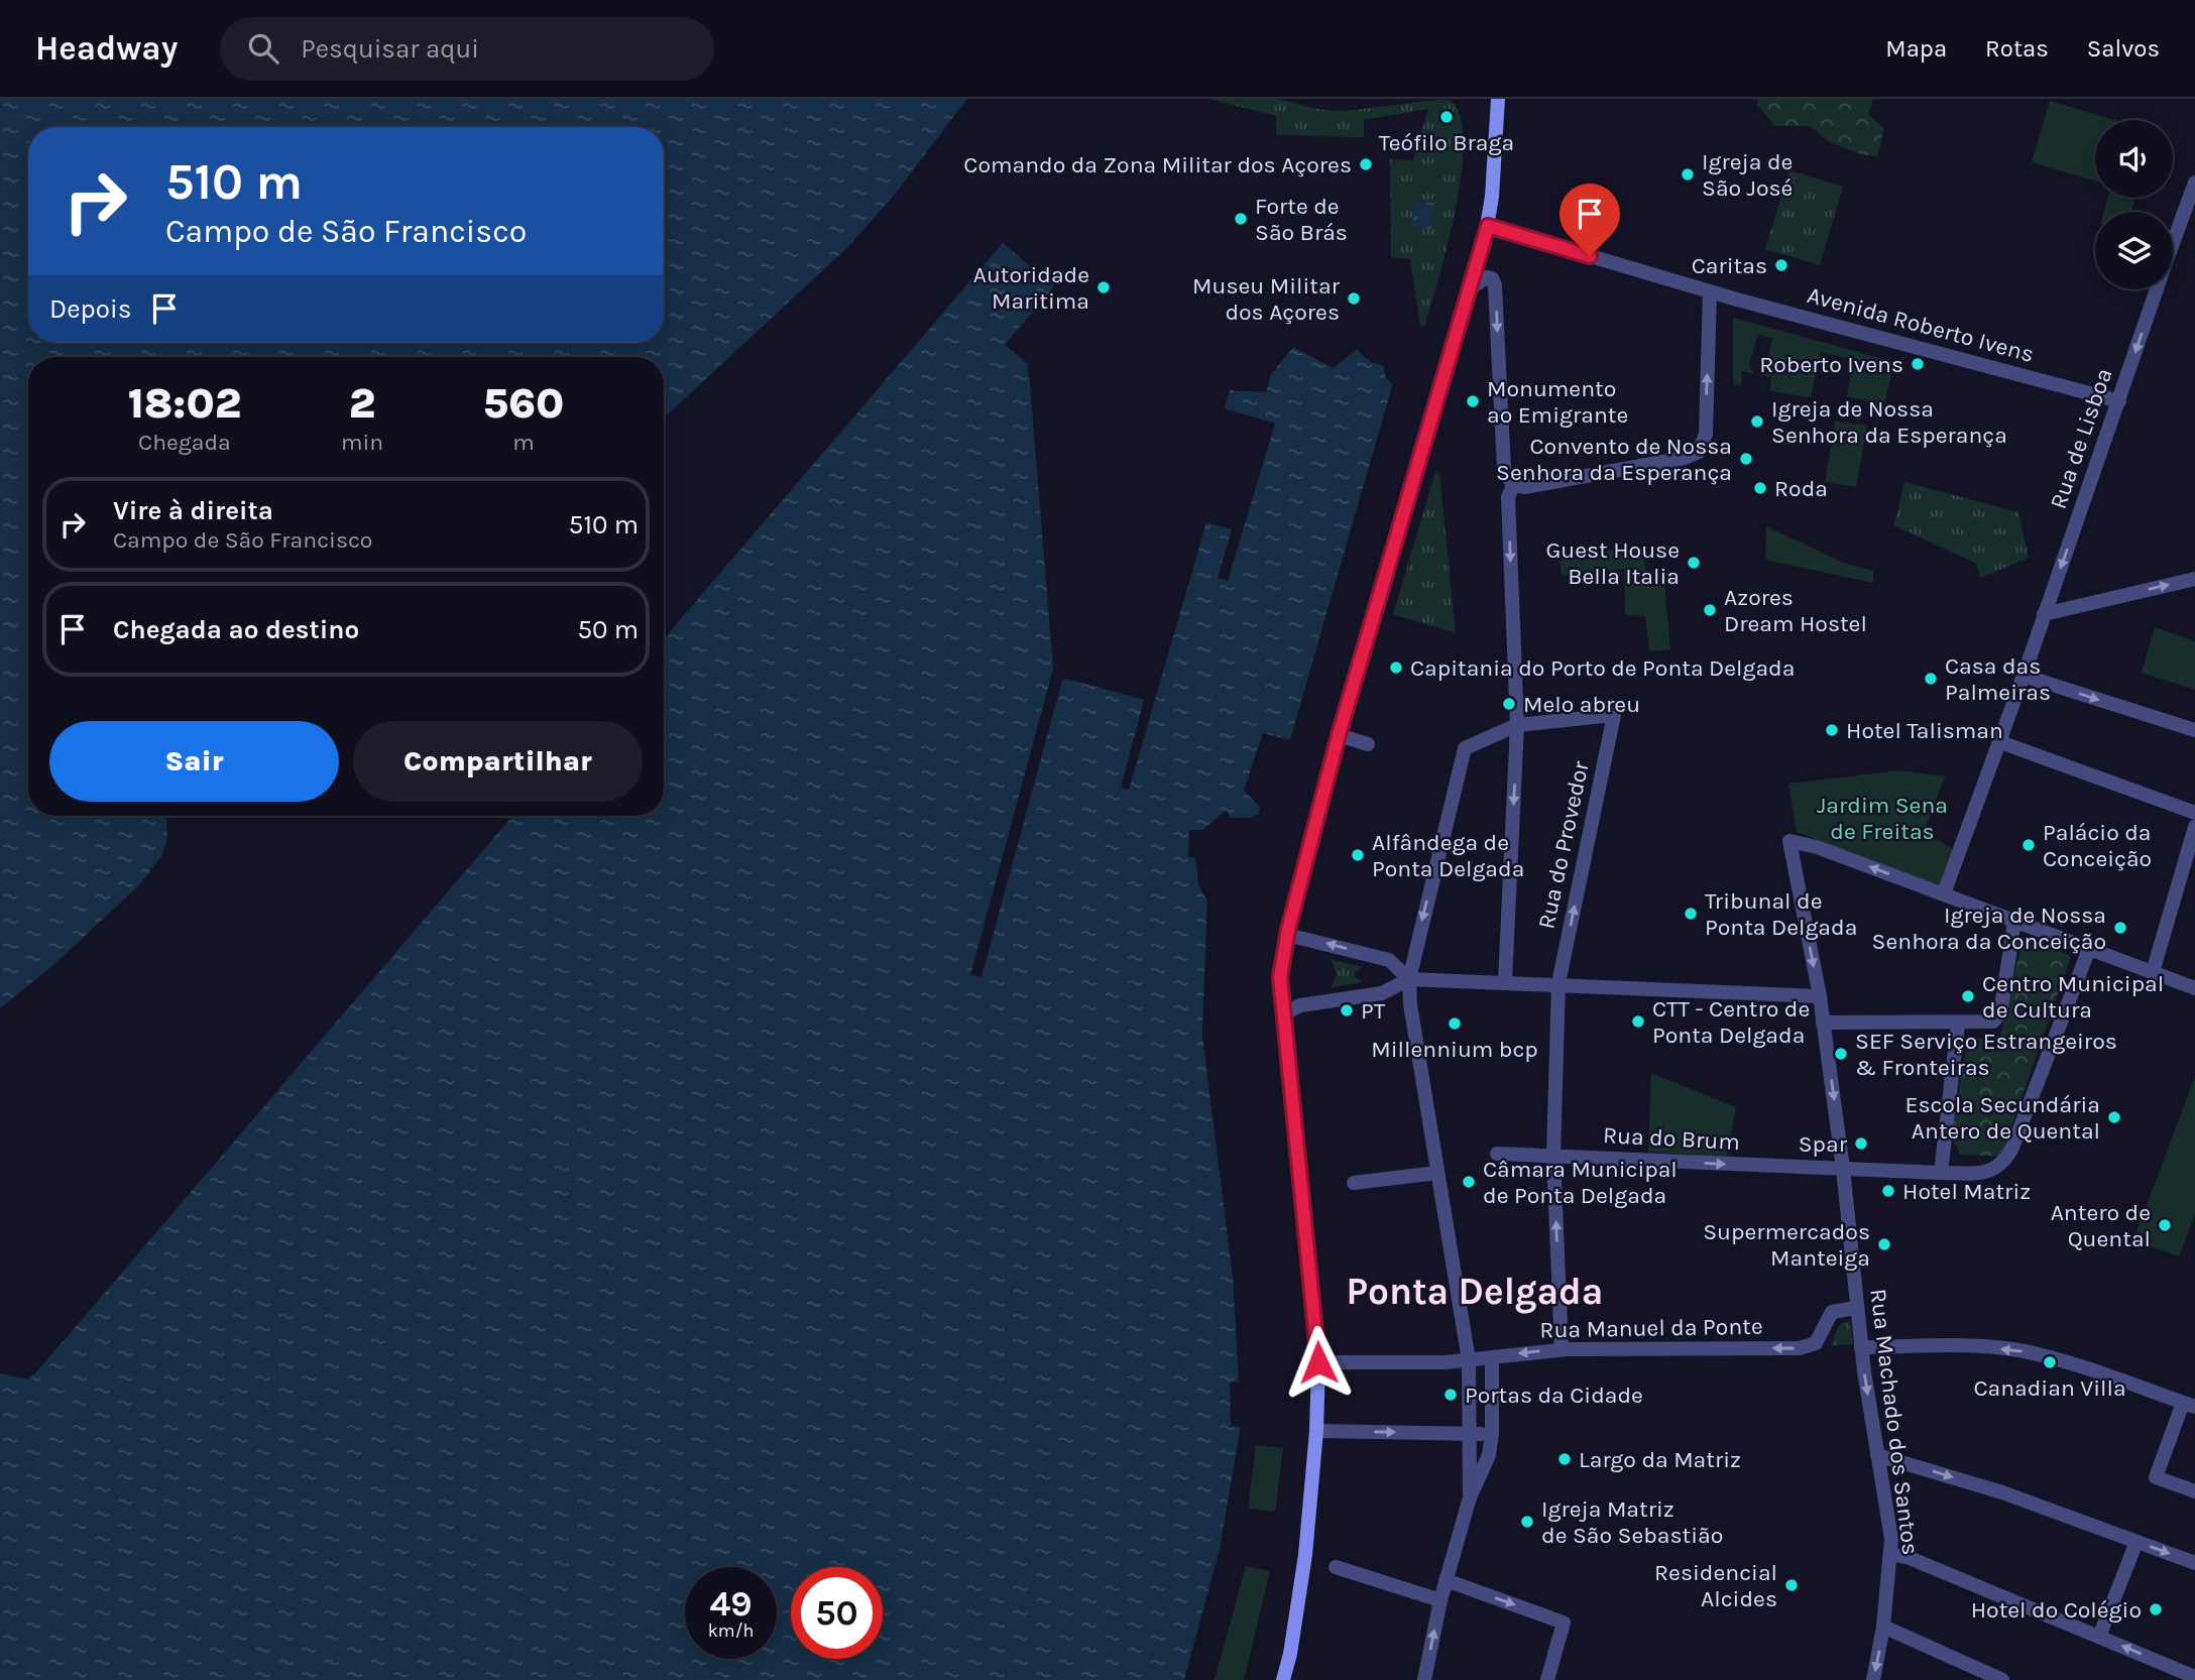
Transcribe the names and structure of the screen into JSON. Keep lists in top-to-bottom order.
{
  "streets": {
    "street": [
      "Avenida Roberto Ivens",
      "Rua de Lisboa",
      "Rua do Provedor",
      "Rua do Brum",
      "Rua Manuel da Ponte",
      "Rua Machado dos Santos"
    ]
  },
  "crossings": [
    ["Avenida Roberto Ivens", "Rua de Lisboa"],
    ["Rua de Lisboa", "Rua Machado dos Santos"],
    ["Rua do Provedor", "Rua do Brum"],
    ["Rua do Provedor", "Rua Manuel da Ponte"],
    ["Rua do Brum", "Rua Machado dos Santos"],
    ["Rua Manuel da Ponte", "Rua Machado dos Santos"]
  ],
  "one_way": ["Rua de Lisboa", "Rua do Brum", "Rua Manuel da Ponte"],
  "districts": ["Ponta Delgada"],
  "parks": ["Jardim Sena de Freitas"],
  "places": [
    "Teófilo Braga",
    "Comando da Zona Militar dos Açores",
    "Igreja de São José",
    "Forte de São Brás",
    "Caritas",
    "Autoridade Maritima",
    "Museu Militar dos Açores",
    "Roberto Ivens",
    "Monumento ao Emigrante",
    "Igreja de Nossa Senhora da Esperança",
    "Convento de Nossa Senhora da Esperança",
    "Roda",
    "Guest House Bella Italia",
    "Azores Dream Hostel",
    "Capitania do Porto de Ponta Delgada",
    "Casa das Palmeiras",
    "Melo abreu",
    "Hotel Talisman",
    "Palácio da Conceição",
    "Alfândega de Ponta Delgada",
    "Tribunal de Ponta Delgada",
    "Igreja de Nossa Senhora da Conceição",
    "Centro Municipal de Cultura",
    "PT",
    "CTT - Centro de Ponta Delgada",
    "Millennium bcp",
    "SEF Serviço Estrangeiros & Fronteiras",
    "Escola Secundária Antero de Quental",
    "Spar",
    "Câmara Municipal de Ponta Delgada",
    "Hotel Matriz",
    "Antero de Quental",
    "Supermercados Manteiga",
    "Canadian Villa",
    "Portas da Cidade",
    "Largo da Matriz",
    "Igreja Matriz de São Sebastião",
    "Residencial Alcides",
    "Hotel do Colégio"
  ],
  "page": {
    "header": "Headway",
    "search": "Pesquisar aqui",
    "nav": ["Mapa", "Rotas", "Salvos"],
    "turn": ["510 m", "Campo de São Francisco"],
    "then": "Depois",
    "eta": [
      "18:02",
      "Chegada",
      "2",
      "min",
      "560",
      "m"
    ],
    "list": [
      {
        "name": "Vire à direita",
        "note": "Campo de São Francisco",
        "value": "510 m"
      },
      {
        "name": "Chegada ao destino",
        "value": "50 m"
      }
    ],
    "buttons": ["Sair", "Compartilhar"],
    "speed": "49 km/h",
    "limit": "50"
  }
}
